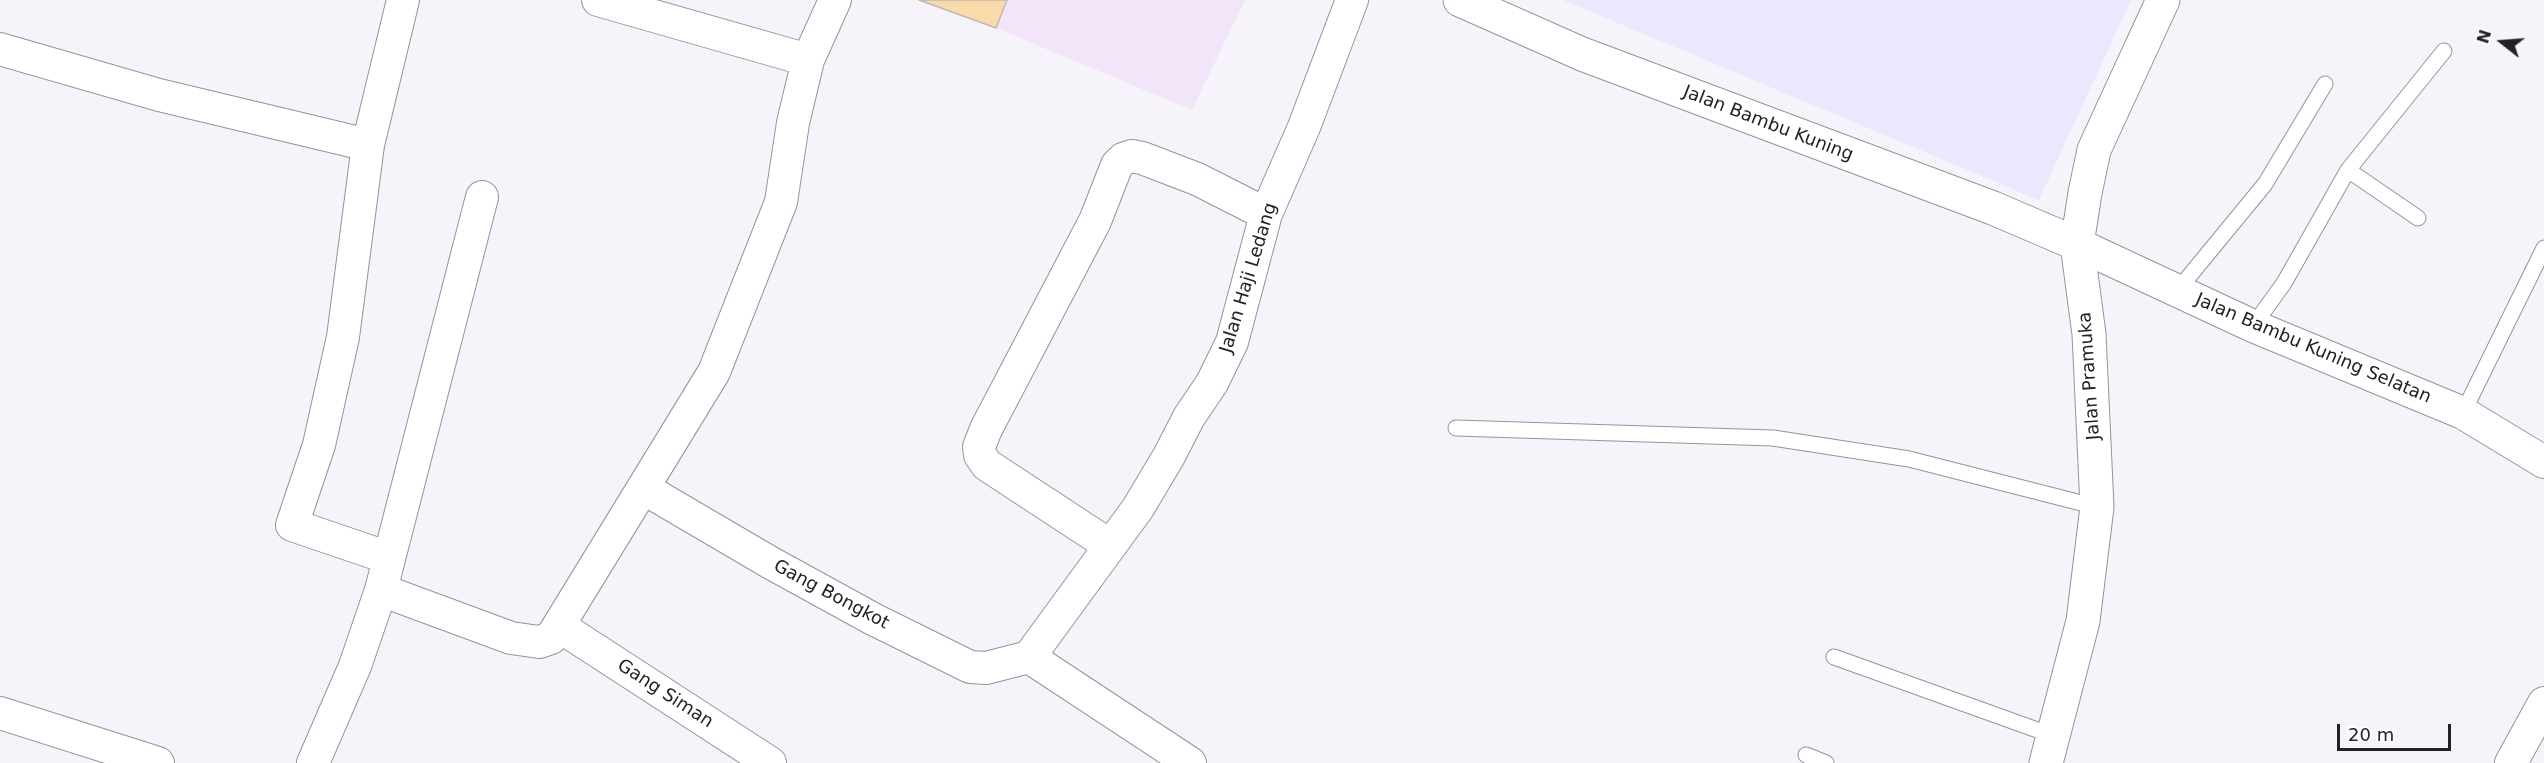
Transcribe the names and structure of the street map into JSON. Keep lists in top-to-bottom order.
{
  "streets": {
    "street": [
      "Jalan Bambu Kuning",
      "Jalan Haji Ledang",
      "Jalan Bambu Kuning Selatan",
      "Jalan Pramuka",
      "Gang Bongkot",
      "Gang Siman"
    ]
  },
  "crossings": [
    ["Jalan Bambu Kuning", "Jalan Bambu Kuning Selatan"],
    ["Jalan Bambu Kuning", "Jalan Pramuka"],
    ["Jalan Haji Ledang", "Gang Bongkot"],
    ["Jalan Bambu Kuning Selatan", "Jalan Pramuka"]
  ],
  "scale_bar": "20 m",
  "north": "left"
}
